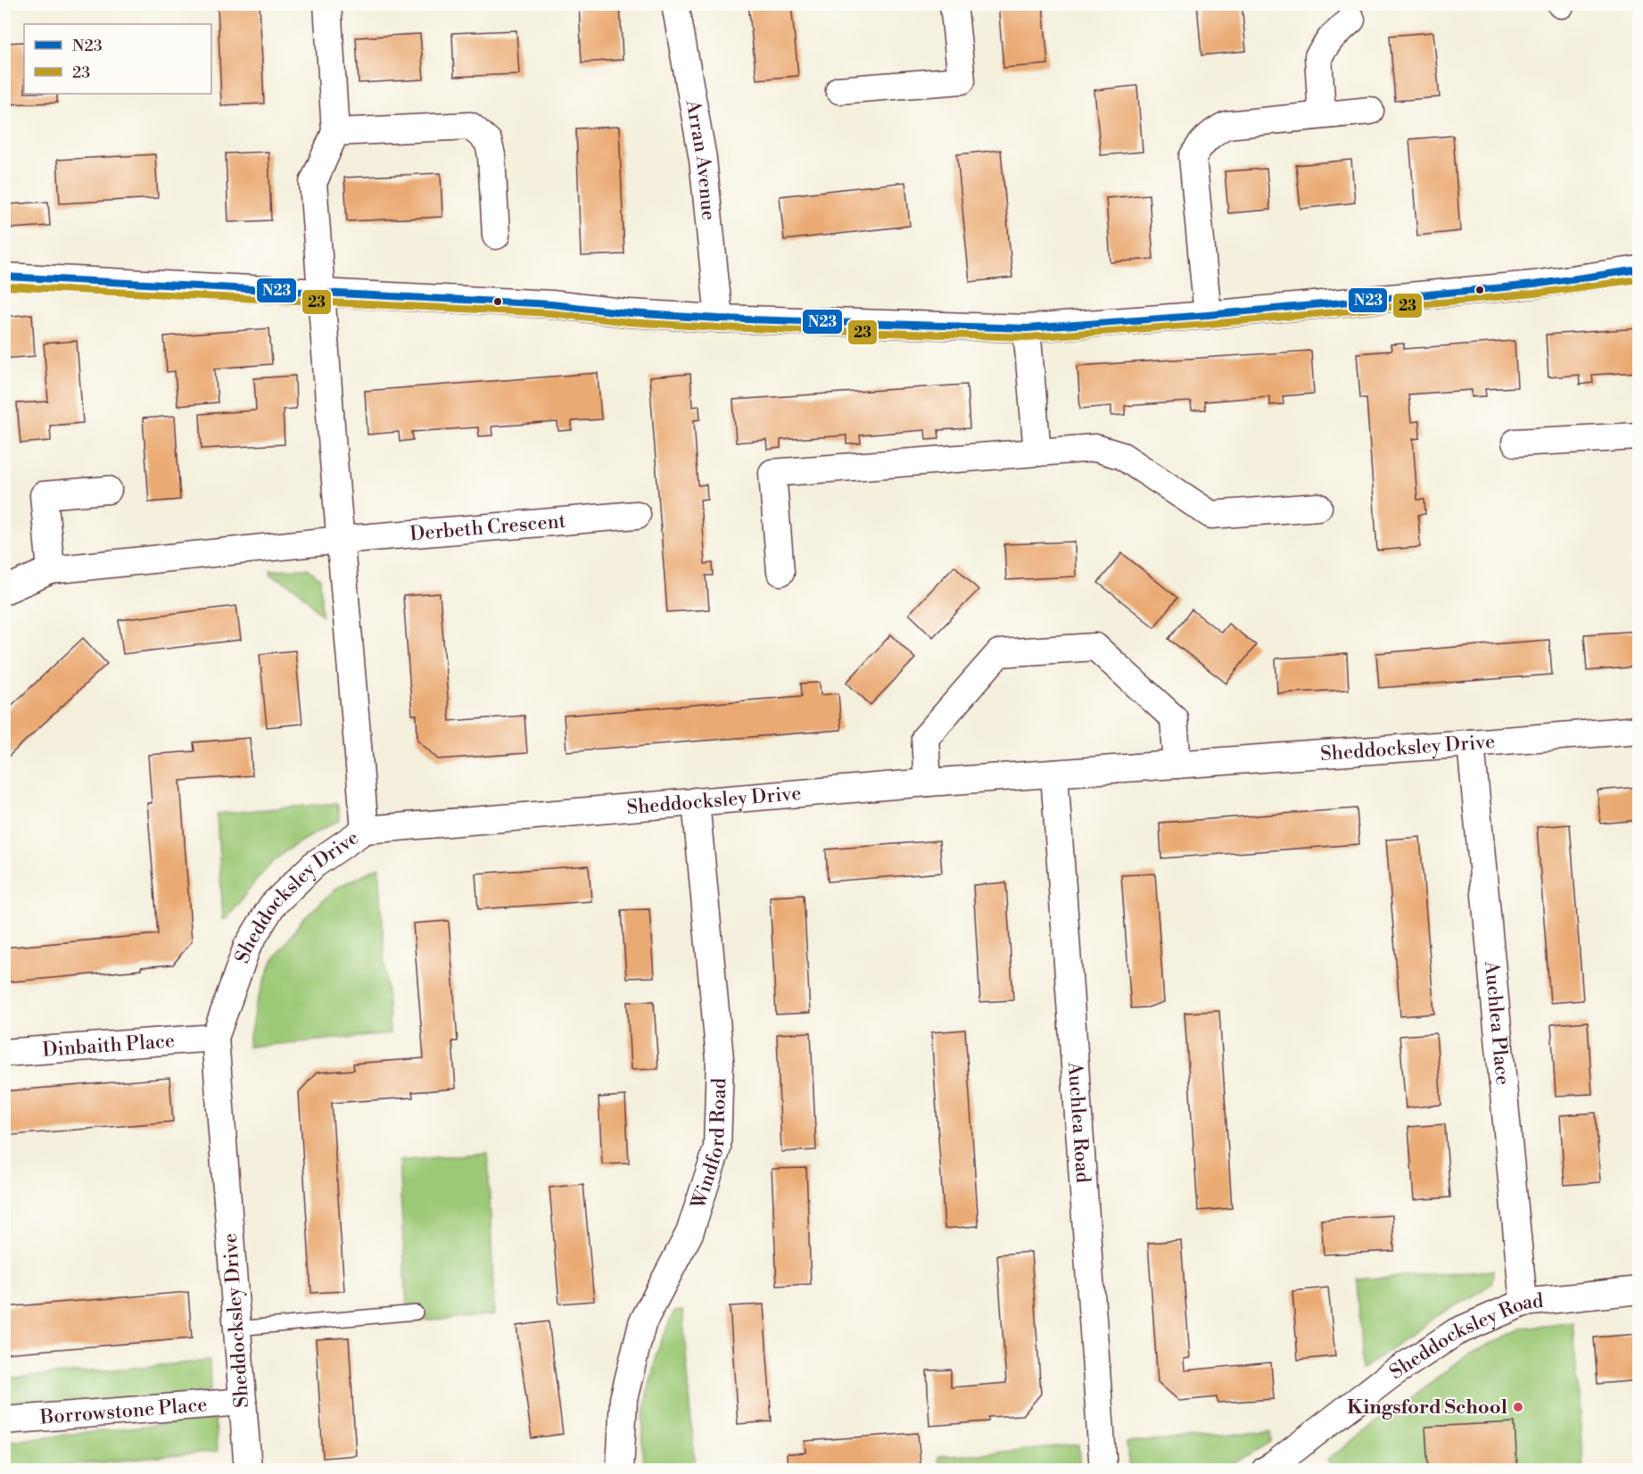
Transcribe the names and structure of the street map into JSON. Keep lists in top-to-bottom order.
{
  "streets": {
    "street": [
      "Arran Avenue",
      "Derbeth Crescent",
      "Sheddocksley Drive",
      "Auchlea Place",
      "Dinbaith Place",
      "Auchlea Road",
      "Windford Road",
      "Sheddocksley Road",
      "Borrowstone Place"
    ]
  },
  "crossings": [
    ["Sheddocksley Drive", "Auchlea Place"],
    ["Sheddocksley Drive", "Dinbaith Place"],
    ["Sheddocksley Drive", "Auchlea Road"],
    ["Sheddocksley Drive", "Windford Road"],
    ["Sheddocksley Drive", "Borrowstone Place"],
    ["Auchlea Place", "Sheddocksley Road"]
  ],
  "places": ["Kingsford School"],
  "lines": ["transit line N23", "transit line 23"],
  "legend": ["N23", "23"]
}
